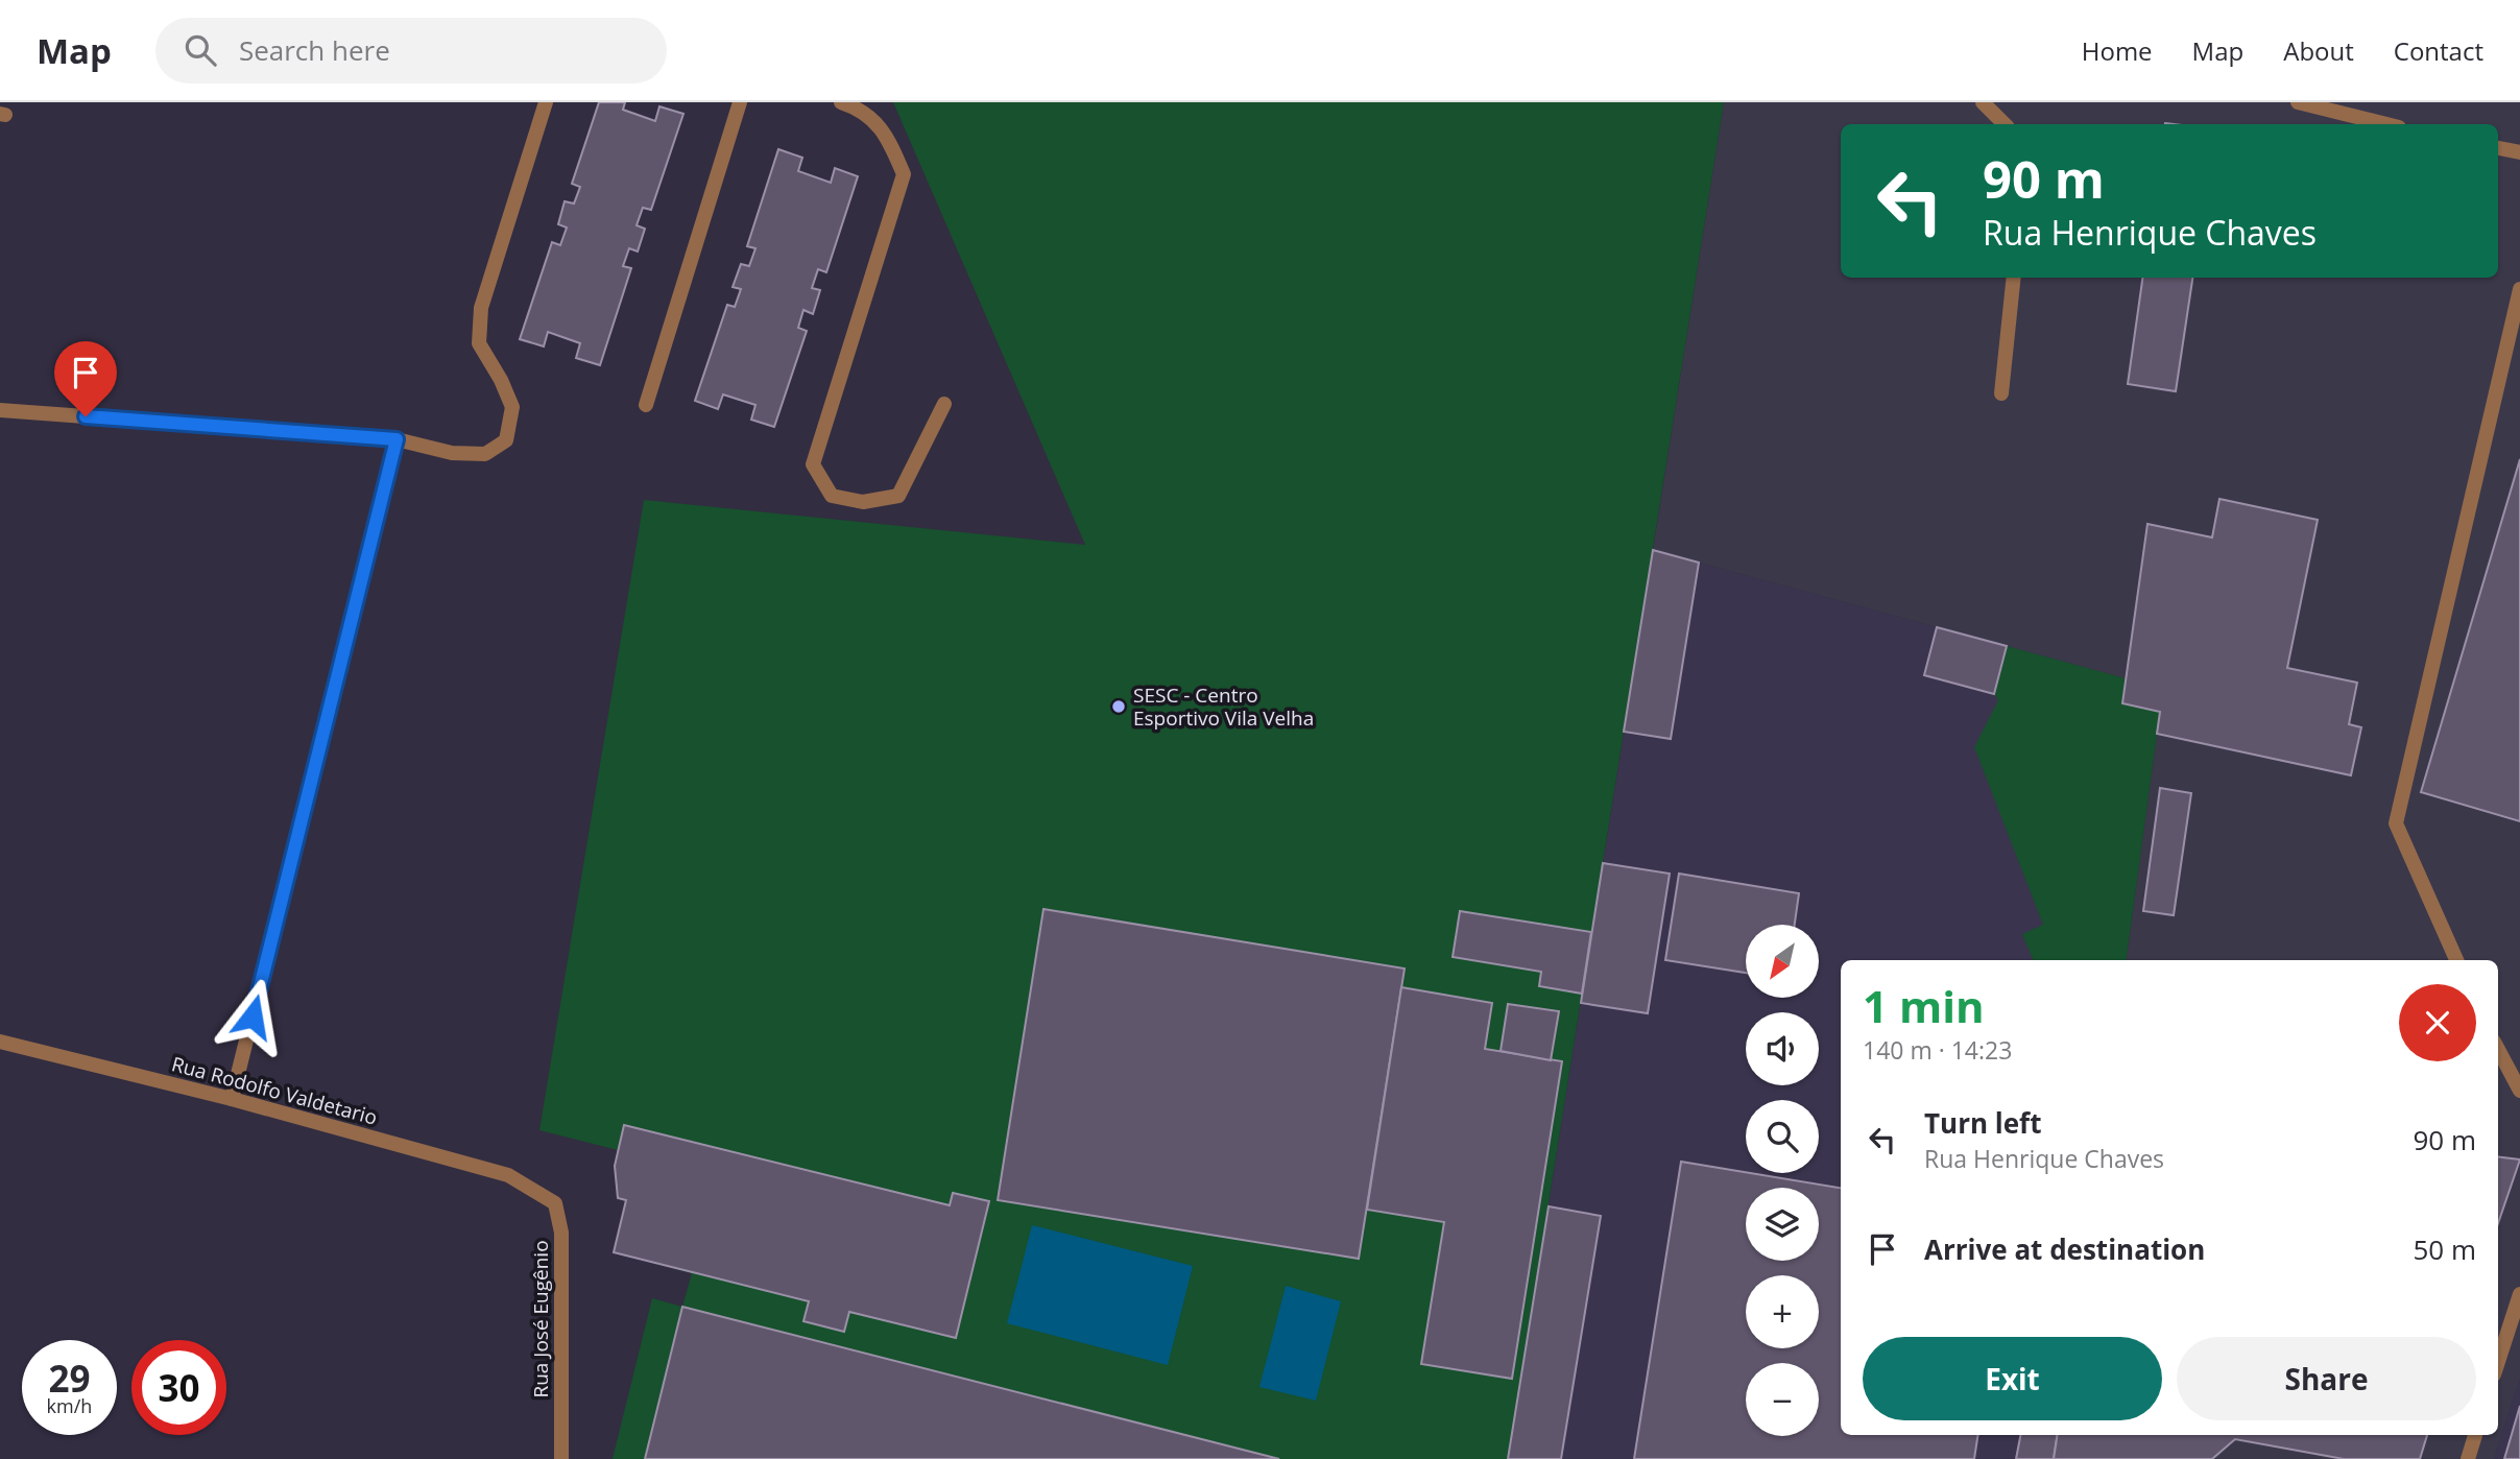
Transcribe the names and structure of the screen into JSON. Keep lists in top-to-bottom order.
{
  "streets": {
    "street": ["Rua Rodolfo Valdetario", "Rua José Eugênio"]
  },
  "crossings": [
    ["Rua Rodolfo Valdetario", "Rua José Eugênio"]
  ],
  "places": ["SESC - Centro Esportivo Vila Velha"],
  "north": "bottom left",
  "page": {
    "header": "Map",
    "search": "Search here",
    "nav": [
      "Home",
      "Map",
      "About",
      "Contact"
    ],
    "turn": ["90 m", "Rua Henrique Chaves"],
    "map_buttons": ["+", "−"],
    "heading": ["1 min", "140 m · 14:23"],
    "list": [
      {
        "name": "Turn left",
        "note": "Rua Henrique Chaves",
        "value": "90 m"
      },
      {
        "name": "Arrive at destination",
        "value": "50 m"
      }
    ],
    "buttons": ["Exit", "Share"],
    "speed": "29 km/h",
    "limit": "30"
  }
}
